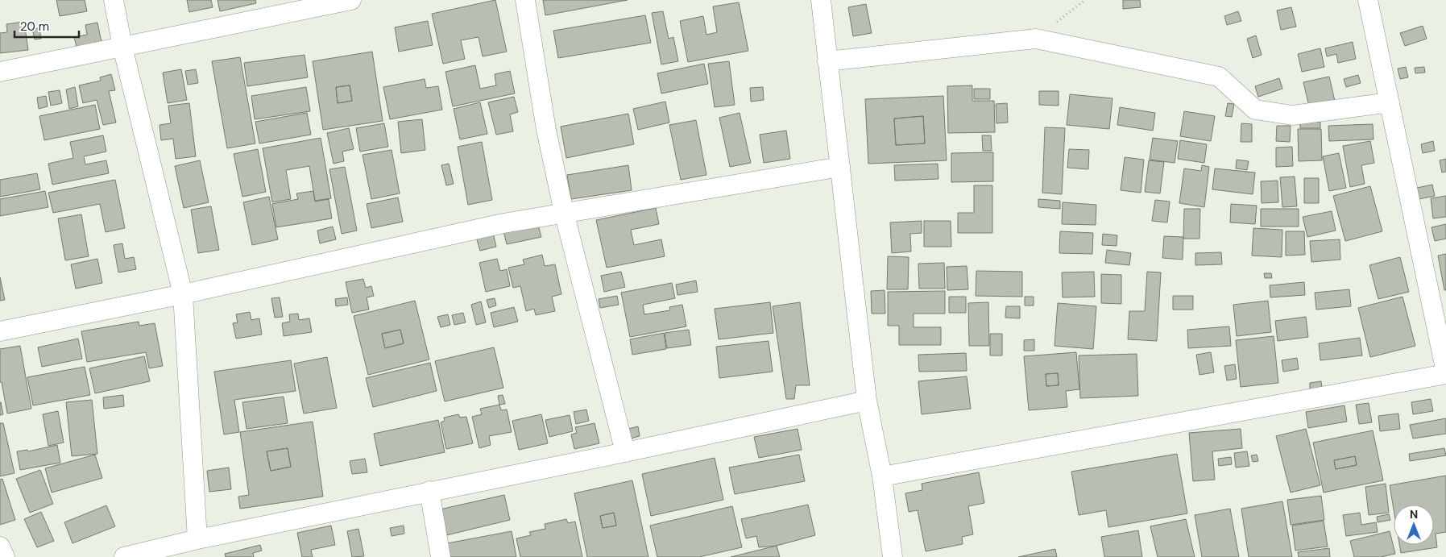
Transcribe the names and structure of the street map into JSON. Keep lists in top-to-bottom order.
{
  "scale_bar": "20 m",
  "north": "top"
}
